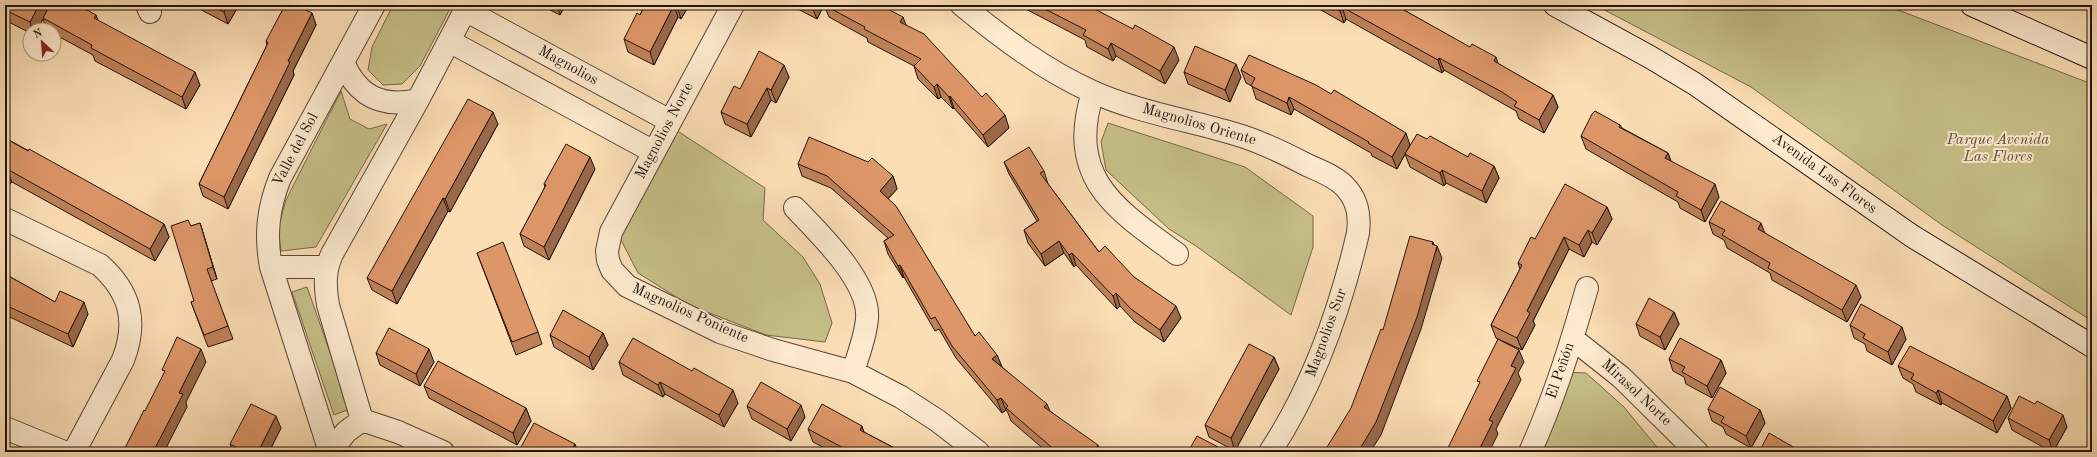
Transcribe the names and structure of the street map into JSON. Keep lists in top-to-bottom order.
{
  "streets": {
    "street": [
      "Magnolios",
      "Magnolios Oriente",
      "Magnolios Norte",
      "Valle del Sol",
      "Avenida Las Flores",
      "Magnolios Poniente",
      "Magnolios Sur",
      "El Peñón",
      "Mirasol Norte"
    ]
  },
  "crossings": [
    ["Magnolios", "Magnolios Norte"],
    ["Magnolios Oriente", "Magnolios Sur"],
    ["Magnolios Norte", "Magnolios Poniente"],
    ["El Peñón", "Mirasol Norte"]
  ],
  "parks": ["Parque Avenida Las Flores"],
  "north": "top left"
}
